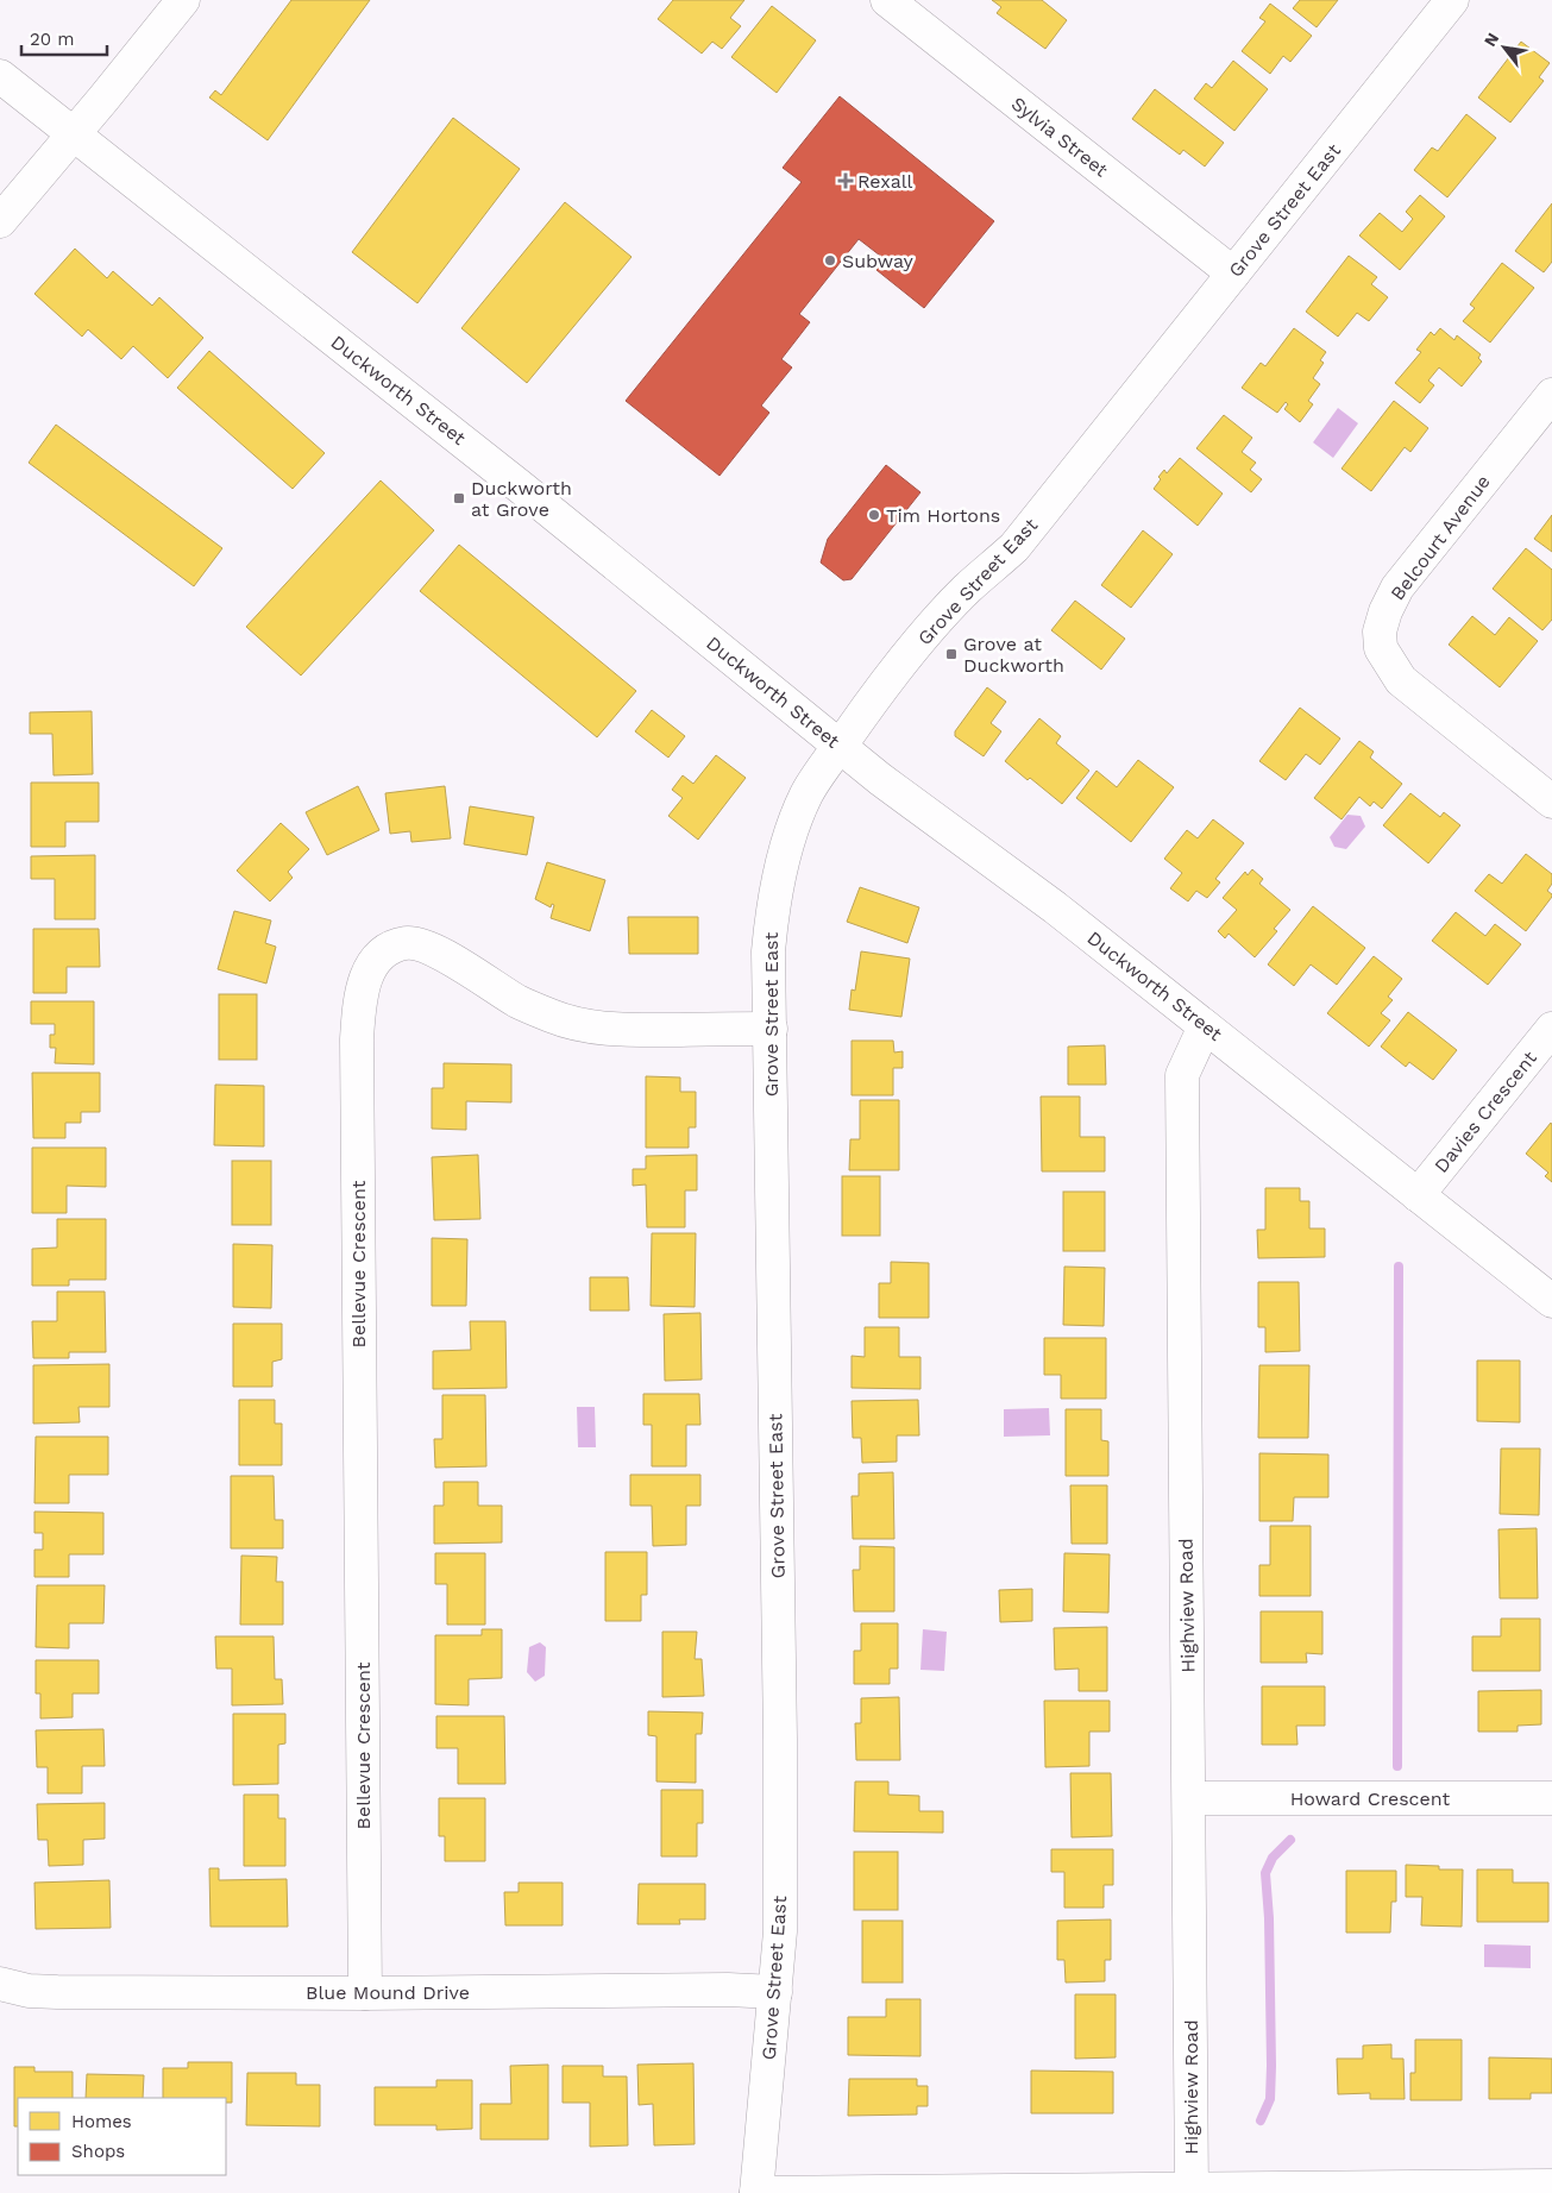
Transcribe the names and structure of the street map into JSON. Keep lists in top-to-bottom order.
{
  "streets": {
    "street": [
      "Sylvia Street",
      "Grove Street East",
      "Duckworth Street",
      "Belcourt Avenue",
      "Davies Crescent",
      "Bellevue Crescent",
      "Highview Road",
      "Howard Crescent",
      "Blue Mound Drive"
    ]
  },
  "crossings": [
    ["Sylvia Street", "Grove Street East"],
    ["Grove Street East", "Duckworth Street"],
    ["Grove Street East", "Bellevue Crescent"],
    ["Grove Street East", "Blue Mound Drive"],
    ["Duckworth Street", "Davies Crescent"],
    ["Duckworth Street", "Highview Road"],
    ["Bellevue Crescent", "Blue Mound Drive"],
    ["Highview Road", "Howard Crescent"]
  ],
  "places": {
    "health": ["Rexall"],
    "other": ["Subway", "Tim Hortons"],
    "transit": ["Duckworth at Grove", "Grove at Duckworth"]
  },
  "legend": ["Homes", "Shops"],
  "scale_bar": "20 m",
  "north": "top left"
}
